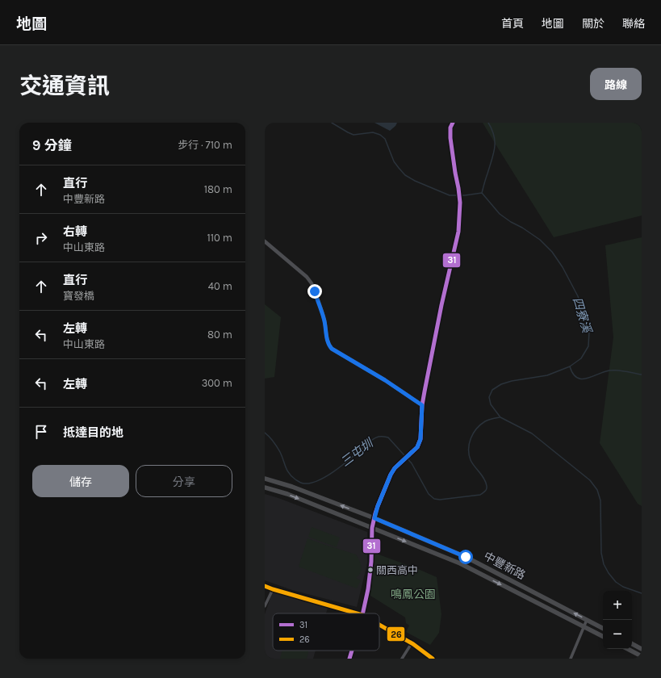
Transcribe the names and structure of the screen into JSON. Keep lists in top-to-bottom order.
{
  "streets": {
    "main road": ["中豐新路"]
  },
  "water": ["四寮溪", "三屯圳"],
  "parks": ["鳴鳳公園"],
  "places": ["關西高中"],
  "lines": ["transit line 31", "transit line 26"],
  "legend": ["31", "26"],
  "page": {
    "header": "地圖",
    "nav": [
      "首頁",
      "地圖",
      "關於",
      "聯絡"
    ],
    "title": "交通資訊",
    "buttons": [
      "路線",
      ["儲存", "分享"]
    ],
    "heading": ["9 分鐘", "步行 · 710 m"],
    "list": [
      ["直行", "中豐新路", "180 m"],
      ["右轉", "中山東路", "110 m"],
      ["直行", "寶發橋", "40 m"],
      ["左轉", "中山東路", "80 m"],
      ["左轉", "300 m"],
      "抵達目的地"
    ],
    "map_buttons": ["+", "−"]
  }
}
